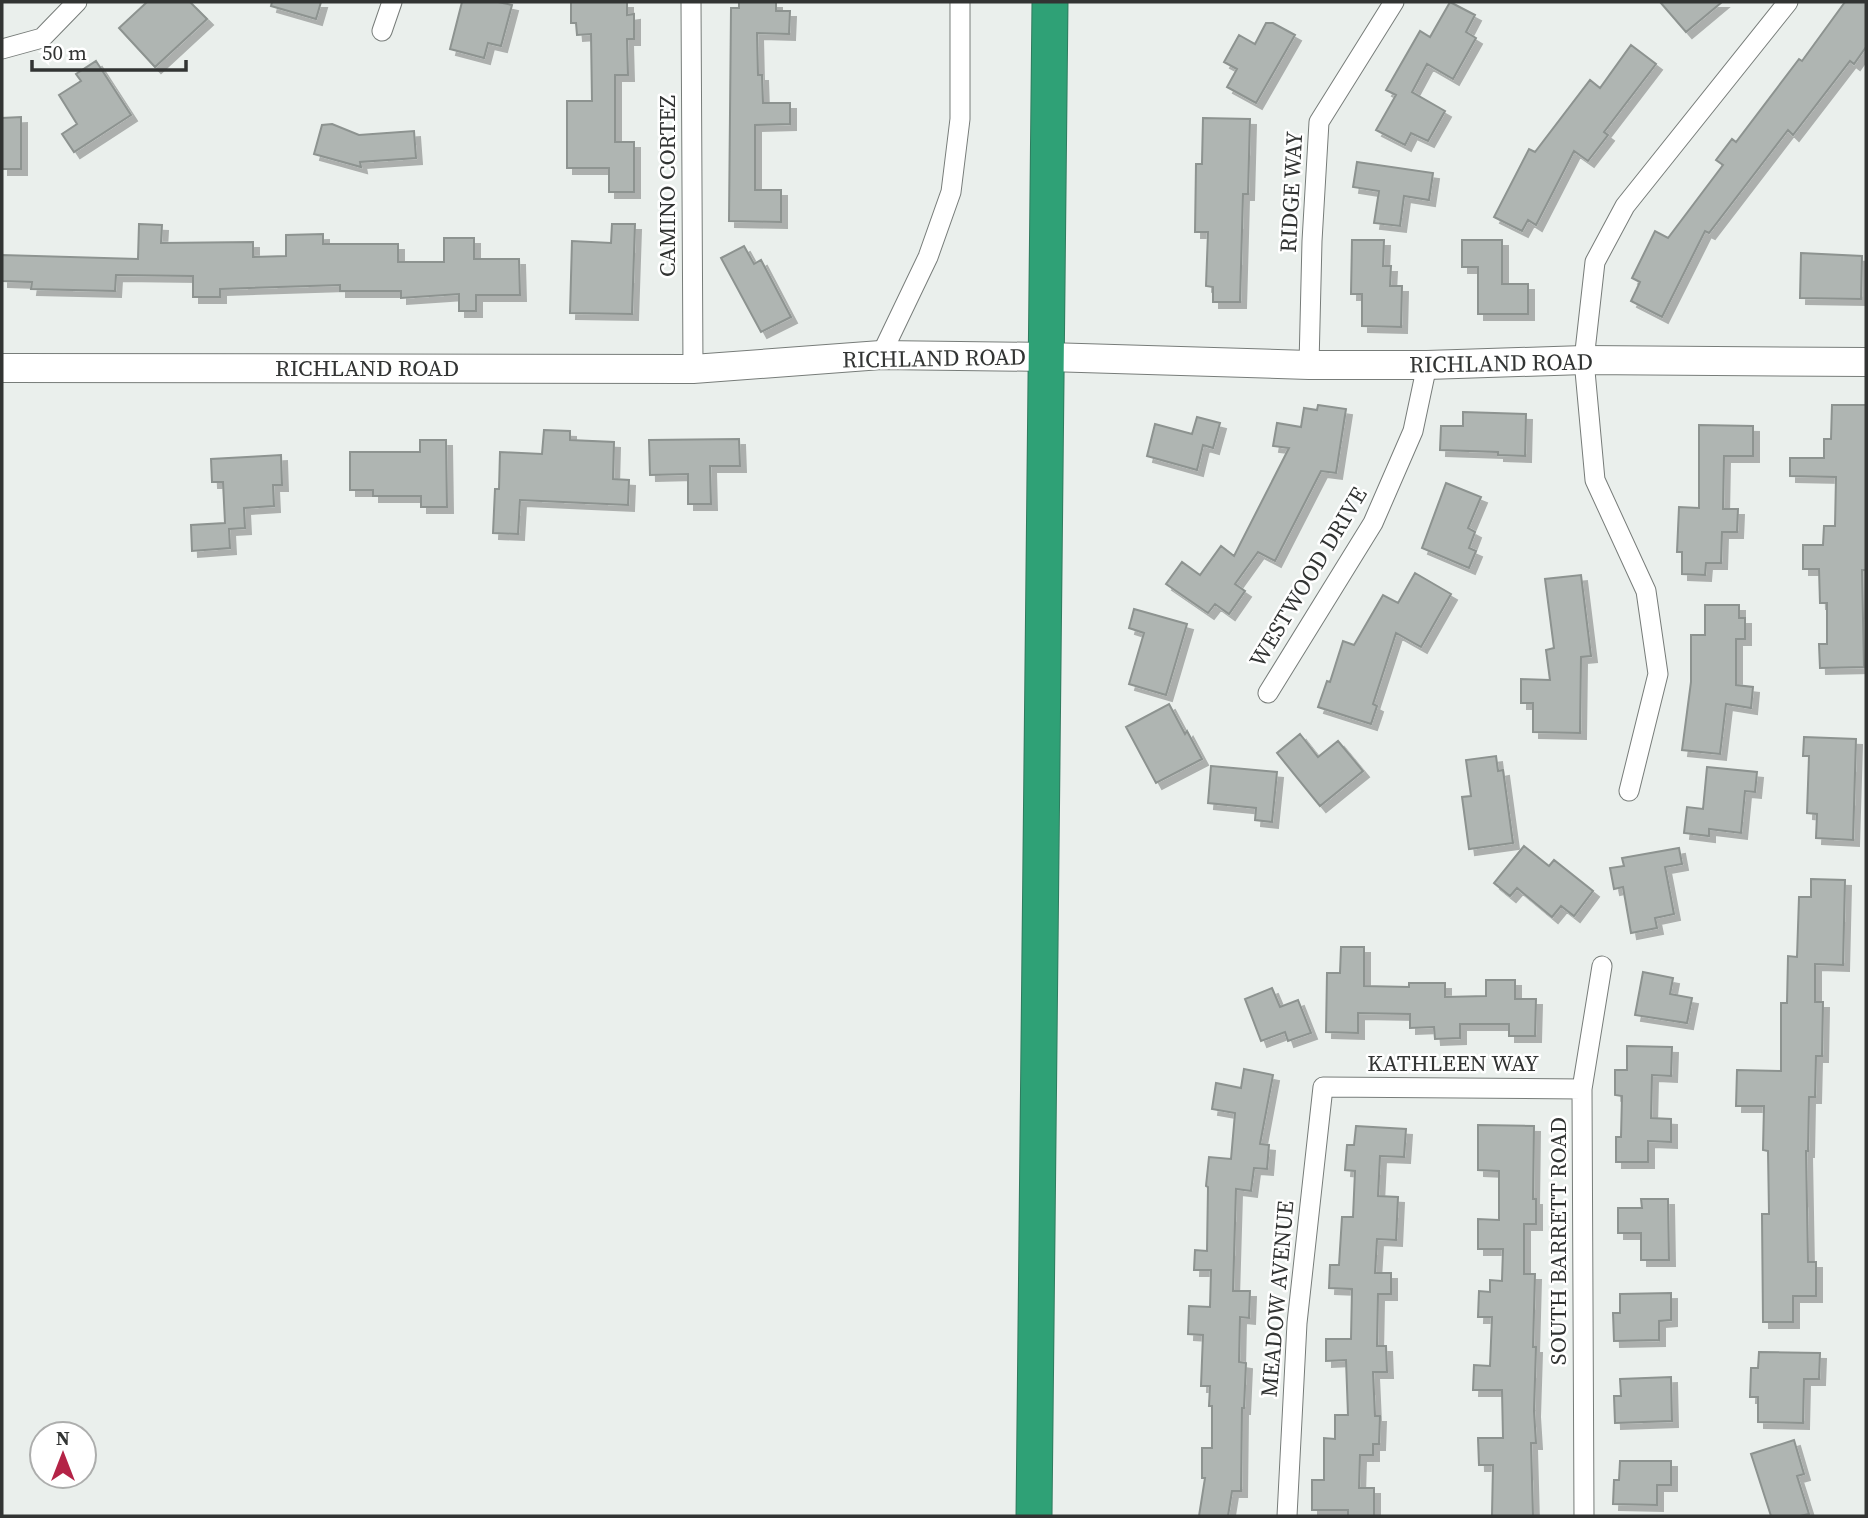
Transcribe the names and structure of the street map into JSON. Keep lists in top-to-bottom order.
{
  "streets": {
    "street": [
      "CAMINO CORTEZ",
      "RIDGE WAY",
      "RICHLAND ROAD",
      "WESTWOOD DRIVE",
      "KATHLEEN WAY",
      "SOUTH BARRETT ROAD",
      "MEADOW AVENUE"
    ]
  },
  "crossings": [
    ["CAMINO CORTEZ", "RICHLAND ROAD"],
    ["RIDGE WAY", "RICHLAND ROAD"],
    ["RICHLAND ROAD", "WESTWOOD DRIVE"],
    ["KATHLEEN WAY", "SOUTH BARRETT ROAD"],
    ["KATHLEEN WAY", "MEADOW AVENUE"]
  ],
  "scale_bar": "50 m",
  "north": "top"
}
